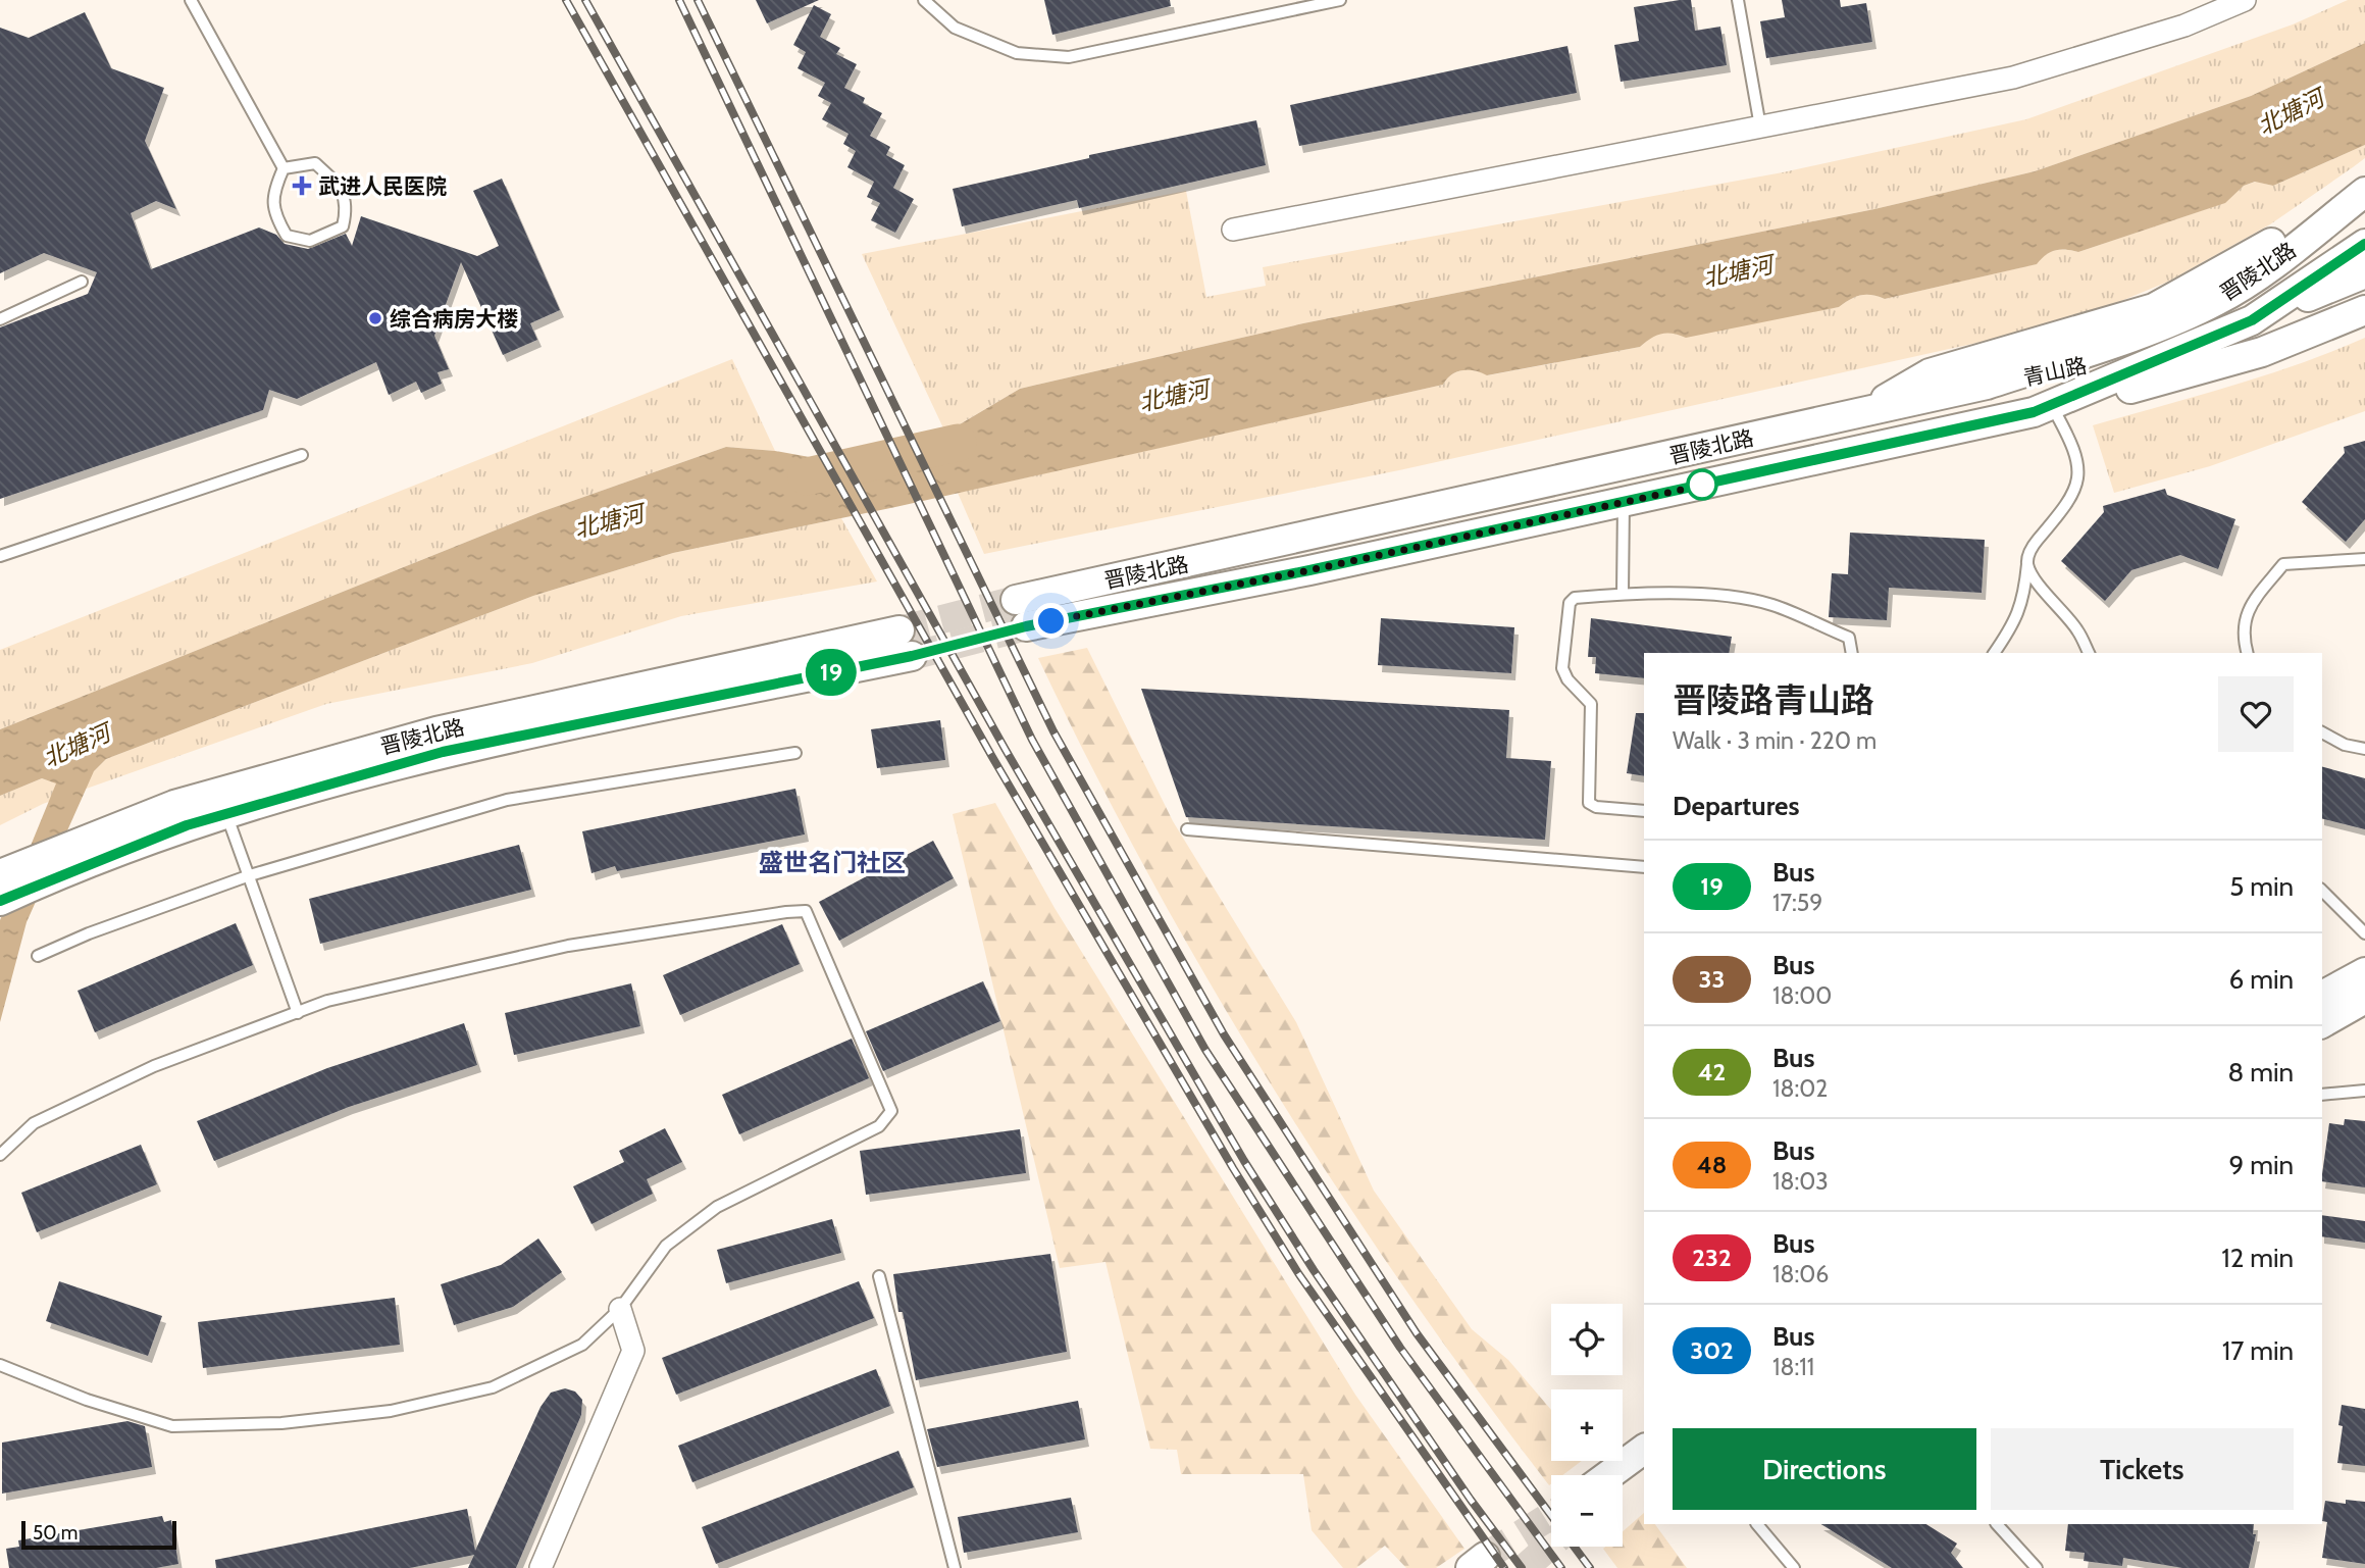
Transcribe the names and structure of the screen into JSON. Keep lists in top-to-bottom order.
{
  "streets": {
    "main road": ["晋陵北路", "青山路"]
  },
  "crossings": [
    ["晋陵北路", "青山路"]
  ],
  "districts": ["盛世名门社区"],
  "water": ["北塘河"],
  "places": {
    "health": ["武进人民医院"],
    "other": ["综合病房大楼"]
  },
  "lines": ["bus line 19"],
  "scale_bar": "50 m",
  "page": {
    "on_map": "19",
    "heading": [
      ["晋陵路青山路", "Walk · 3 min · 220 m"],
      "Departures"
    ],
    "list": [
      {
        "mark": "19",
        "name": "Bus",
        "note": "17:59",
        "value": "5 min"
      },
      {
        "mark": "33",
        "name": "Bus",
        "note": "18:00",
        "value": "6 min"
      },
      {
        "mark": "42",
        "name": "Bus",
        "note": "18:02",
        "value": "8 min"
      },
      {
        "mark": "48",
        "name": "Bus",
        "note": "18:03",
        "value": "9 min"
      },
      {
        "mark": "232",
        "name": "Bus",
        "note": "18:06",
        "value": "12 min"
      },
      {
        "mark": "302",
        "name": "Bus",
        "note": "18:11",
        "value": "17 min"
      }
    ],
    "map_buttons": ["+", "−"],
    "buttons": ["Directions", "Tickets"],
    "scale": "50 m"
  }
}
